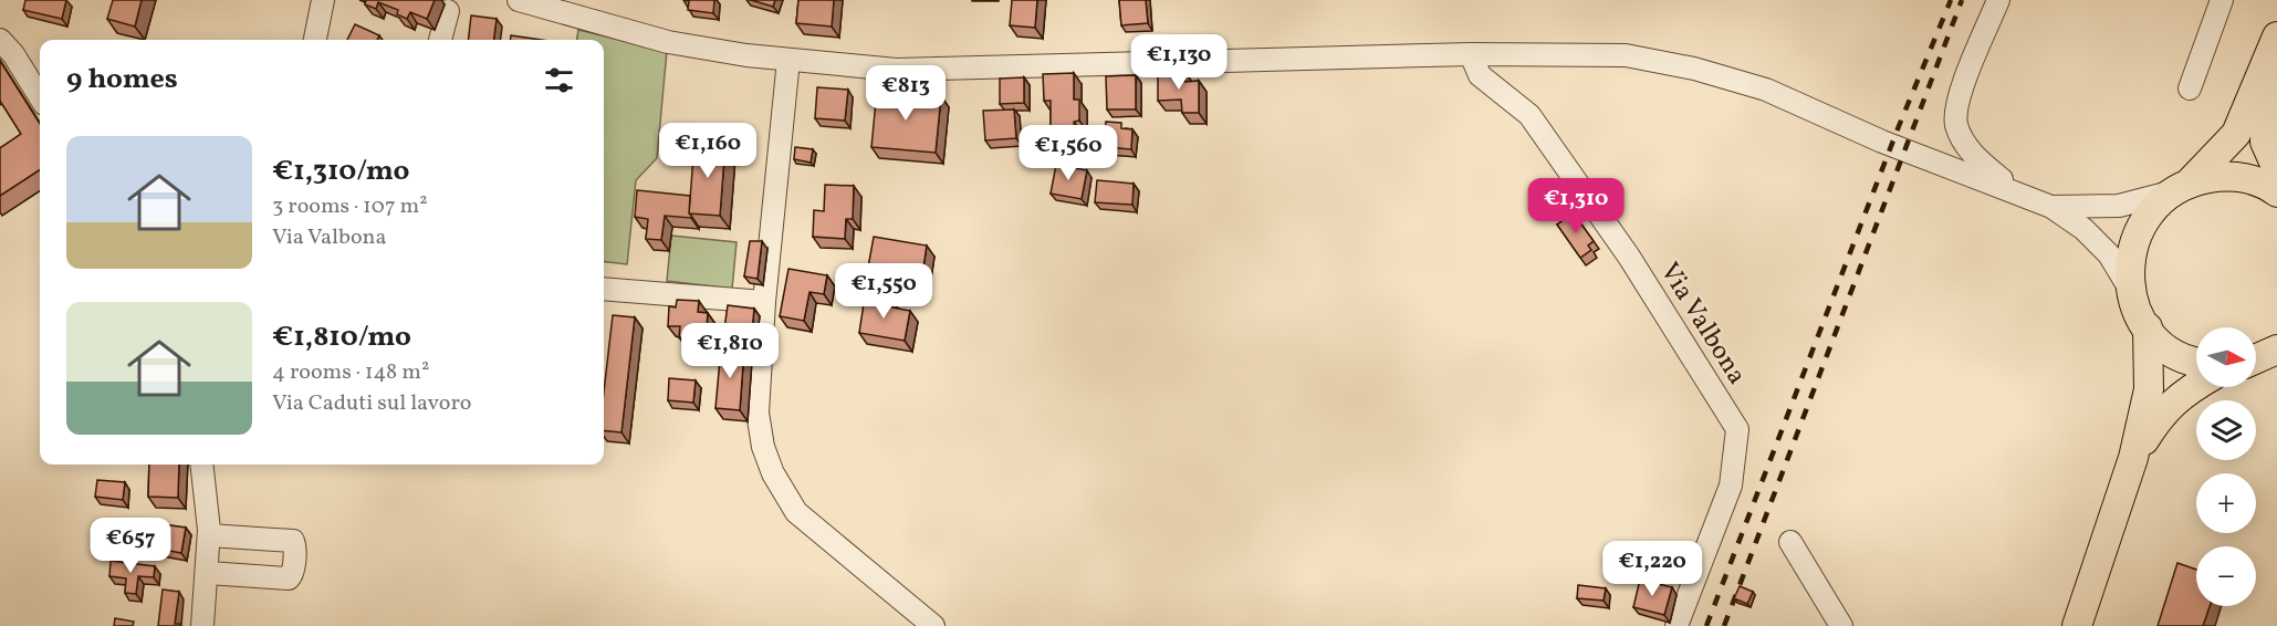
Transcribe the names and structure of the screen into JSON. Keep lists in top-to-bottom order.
{
  "streets": {
    "street": ["Via Valbona"]
  },
  "north": "right",
  "page": {
    "price": [
      "€1,130",
      "€813",
      "€1,160",
      "€1,560",
      "€1,310",
      "€1,550",
      "€1,810",
      "€657",
      "€1,220"
    ],
    "heading": "9 homes",
    "list": [
      {
        "name": "€1,310/mo",
        "note": "3 rooms · 107 m² · Via Valbona"
      },
      {
        "name": "€1,810/mo",
        "note": "4 rooms · 148 m² · Via Caduti sul lavoro"
      }
    ],
    "map_buttons": ["+", "−"]
  }
}
